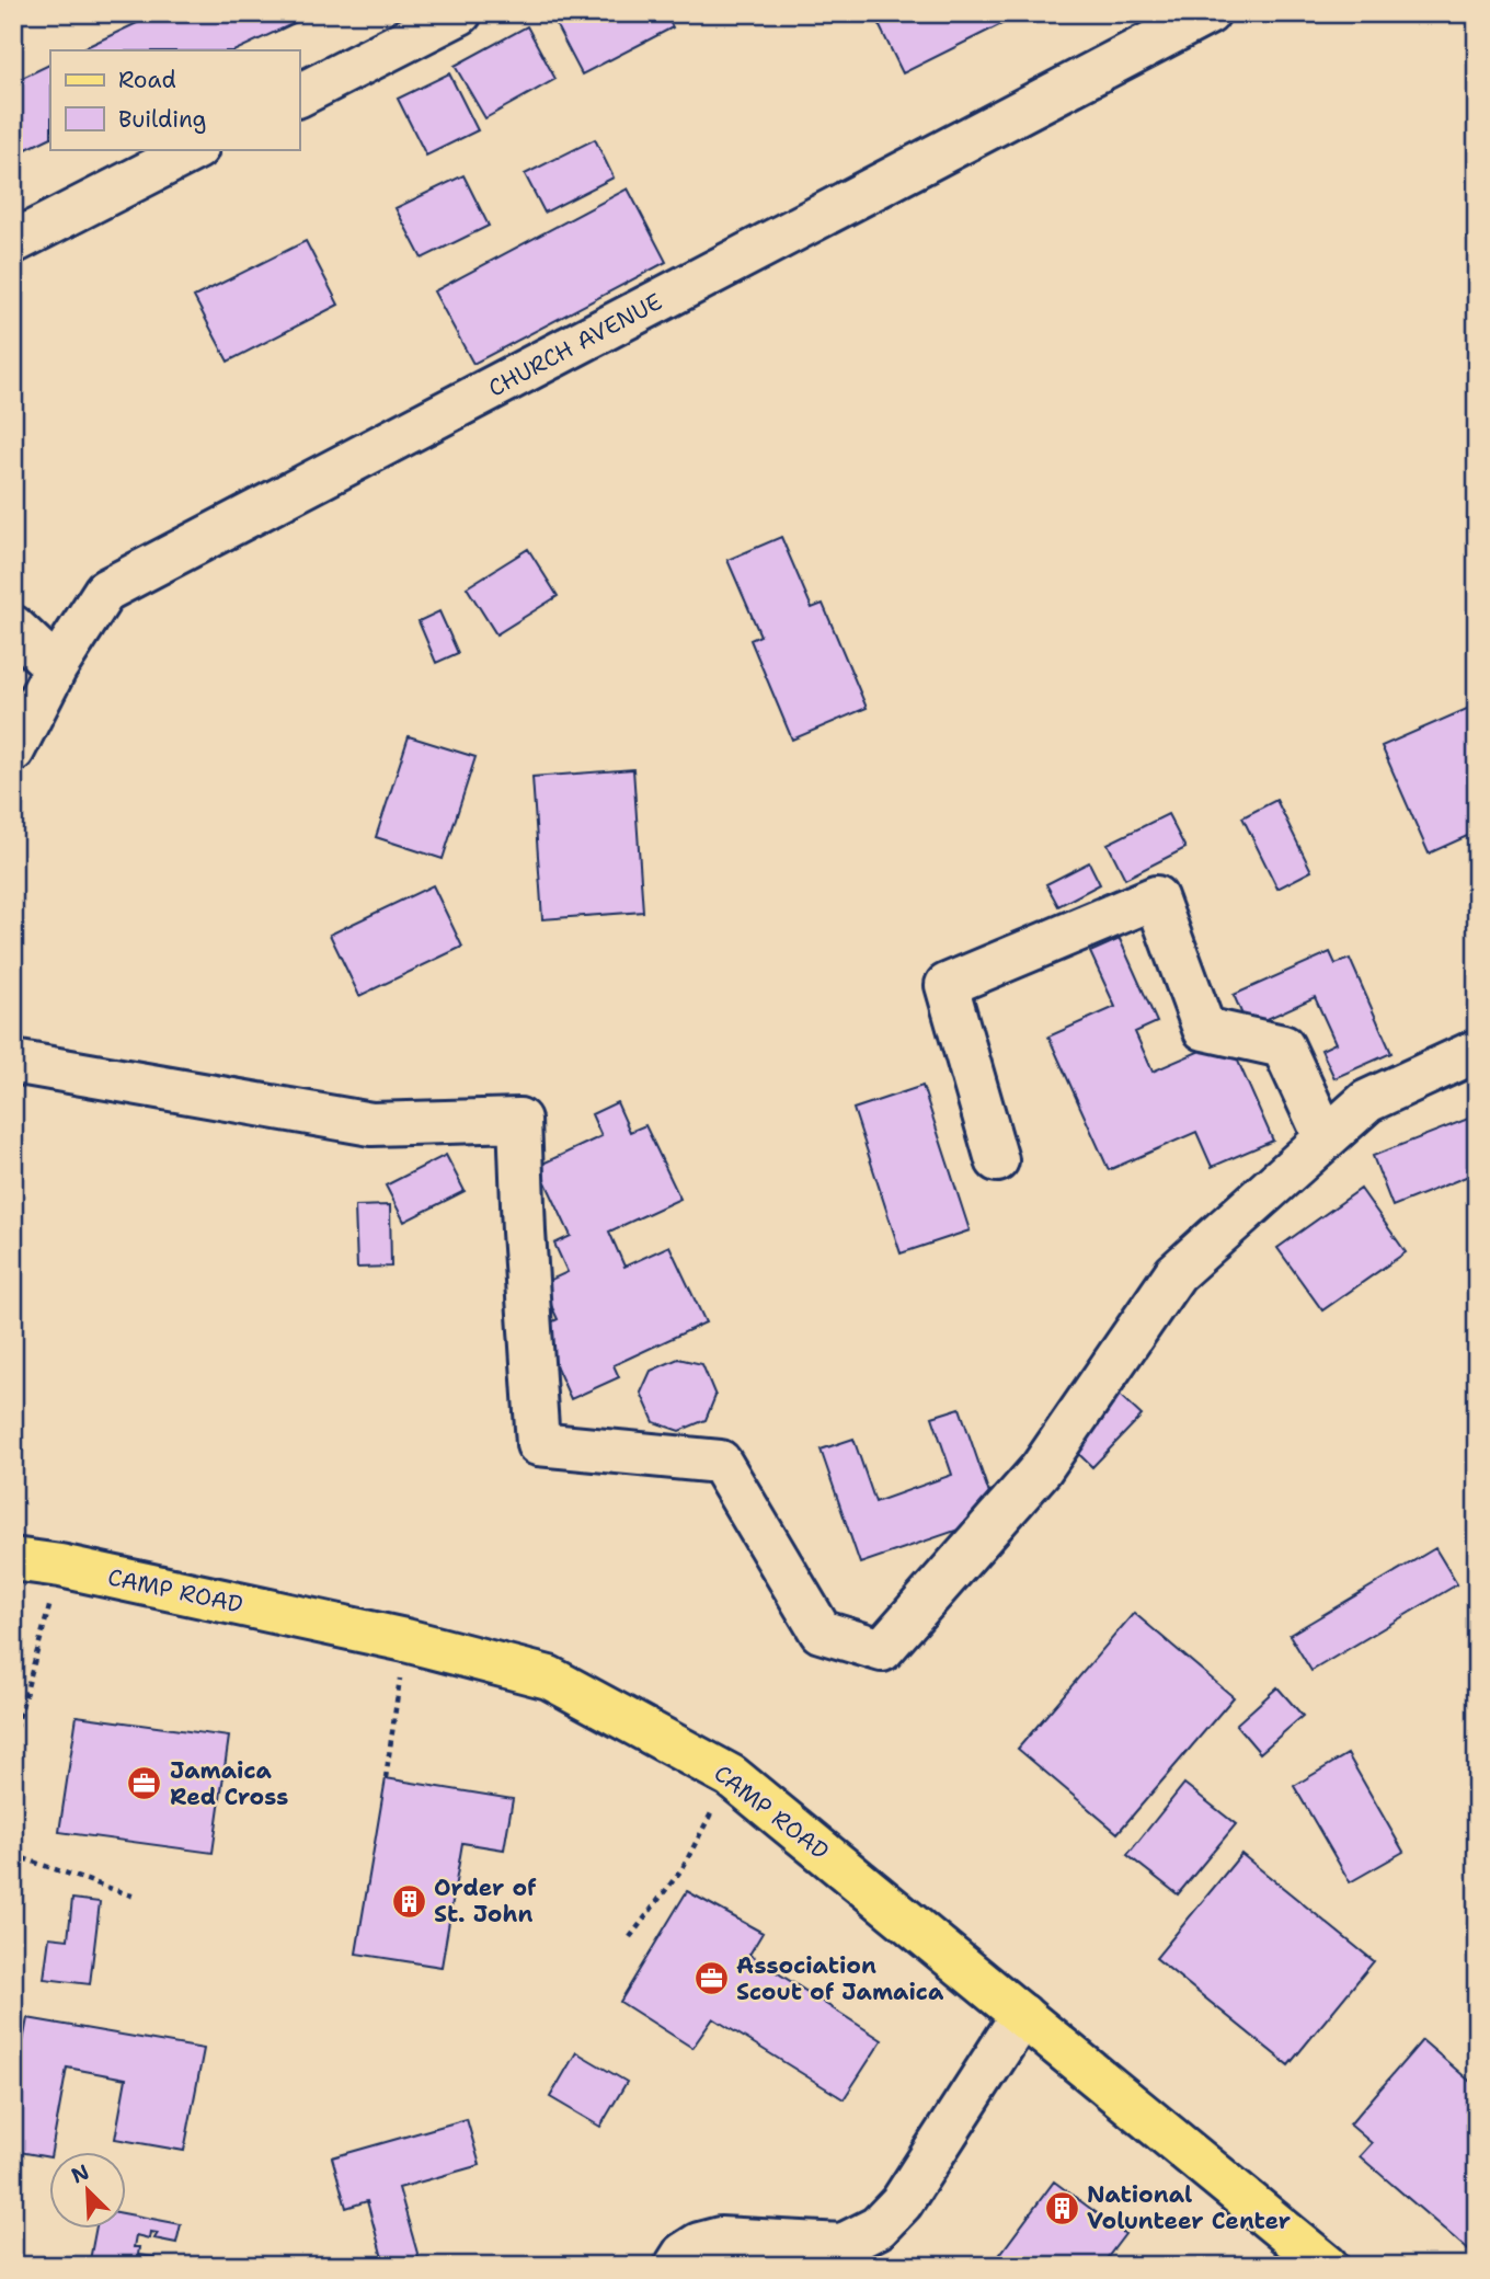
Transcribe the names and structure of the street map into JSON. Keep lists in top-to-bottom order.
{
  "streets": {
    "main road": ["CAMP ROAD"],
    "street": ["CHURCH AVENUE"]
  },
  "places": {
    "office": ["Jamaica Red Cross", "Association Scout of Jamaica"],
    "building": ["Order of St. John", "National Volunteer Center"]
  },
  "legend": ["Road", "Building"],
  "north": "top left"
}
